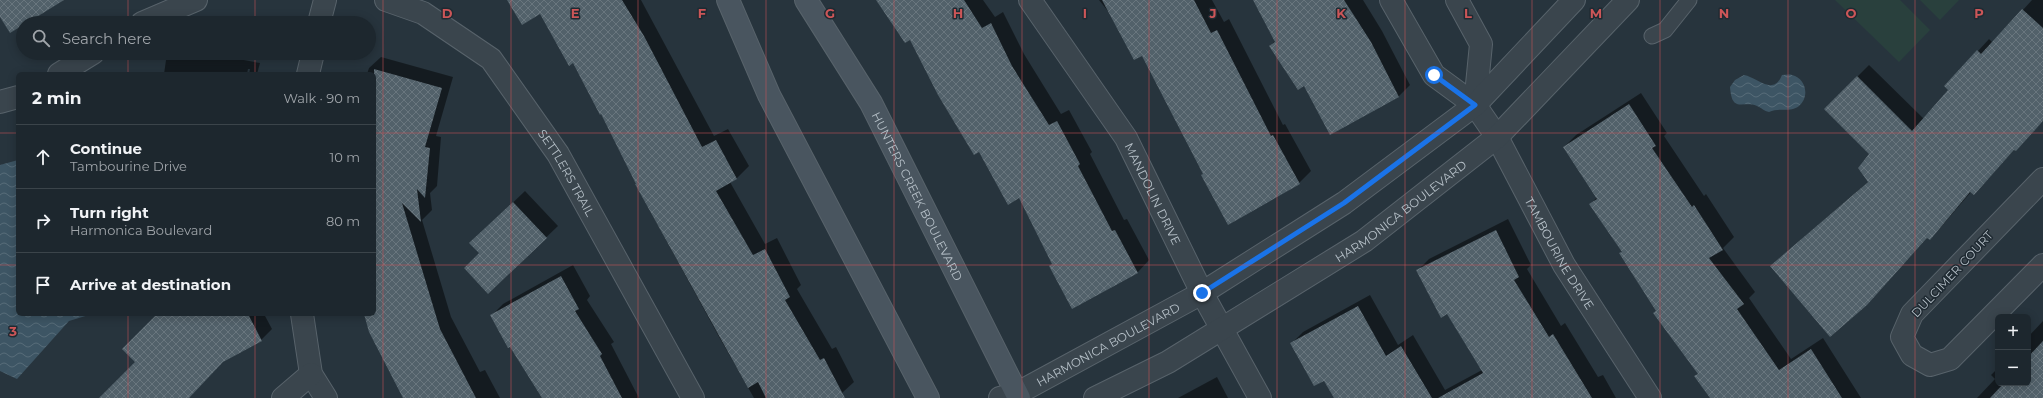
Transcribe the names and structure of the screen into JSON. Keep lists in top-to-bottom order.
{
  "streets": {
    "street": [
      "SETTLERS TRAIL",
      "MANDOLIN DRIVE",
      "HUNTERS CREEK BOULEVARD",
      "HARMONICA BOULEVARD",
      "TAMBOURINE DRIVE",
      "DULCIMER COURT"
    ]
  },
  "crossings": [
    ["MANDOLIN DRIVE", "HARMONICA BOULEVARD"],
    ["HUNTERS CREEK BOULEVARD", "HARMONICA BOULEVARD"],
    ["HARMONICA BOULEVARD", "TAMBOURINE DRIVE"]
  ],
  "page": {
    "search": "Search here",
    "heading": ["2 min", "Walk · 90 m"],
    "list": [
      ["Continue", "Tambourine Drive", "10 m"],
      ["Turn right", "Harmonica Boulevard", "80 m"],
      "Arrive at destination"
    ],
    "map_buttons": ["+", "−"]
  },
  "grid": {
    "columns": [
      "D",
      "E",
      "F",
      "G",
      "H",
      "I",
      "J",
      "K",
      "L",
      "M",
      "N",
      "O",
      "P"
    ],
    "rows": ["3"]
  }
}
